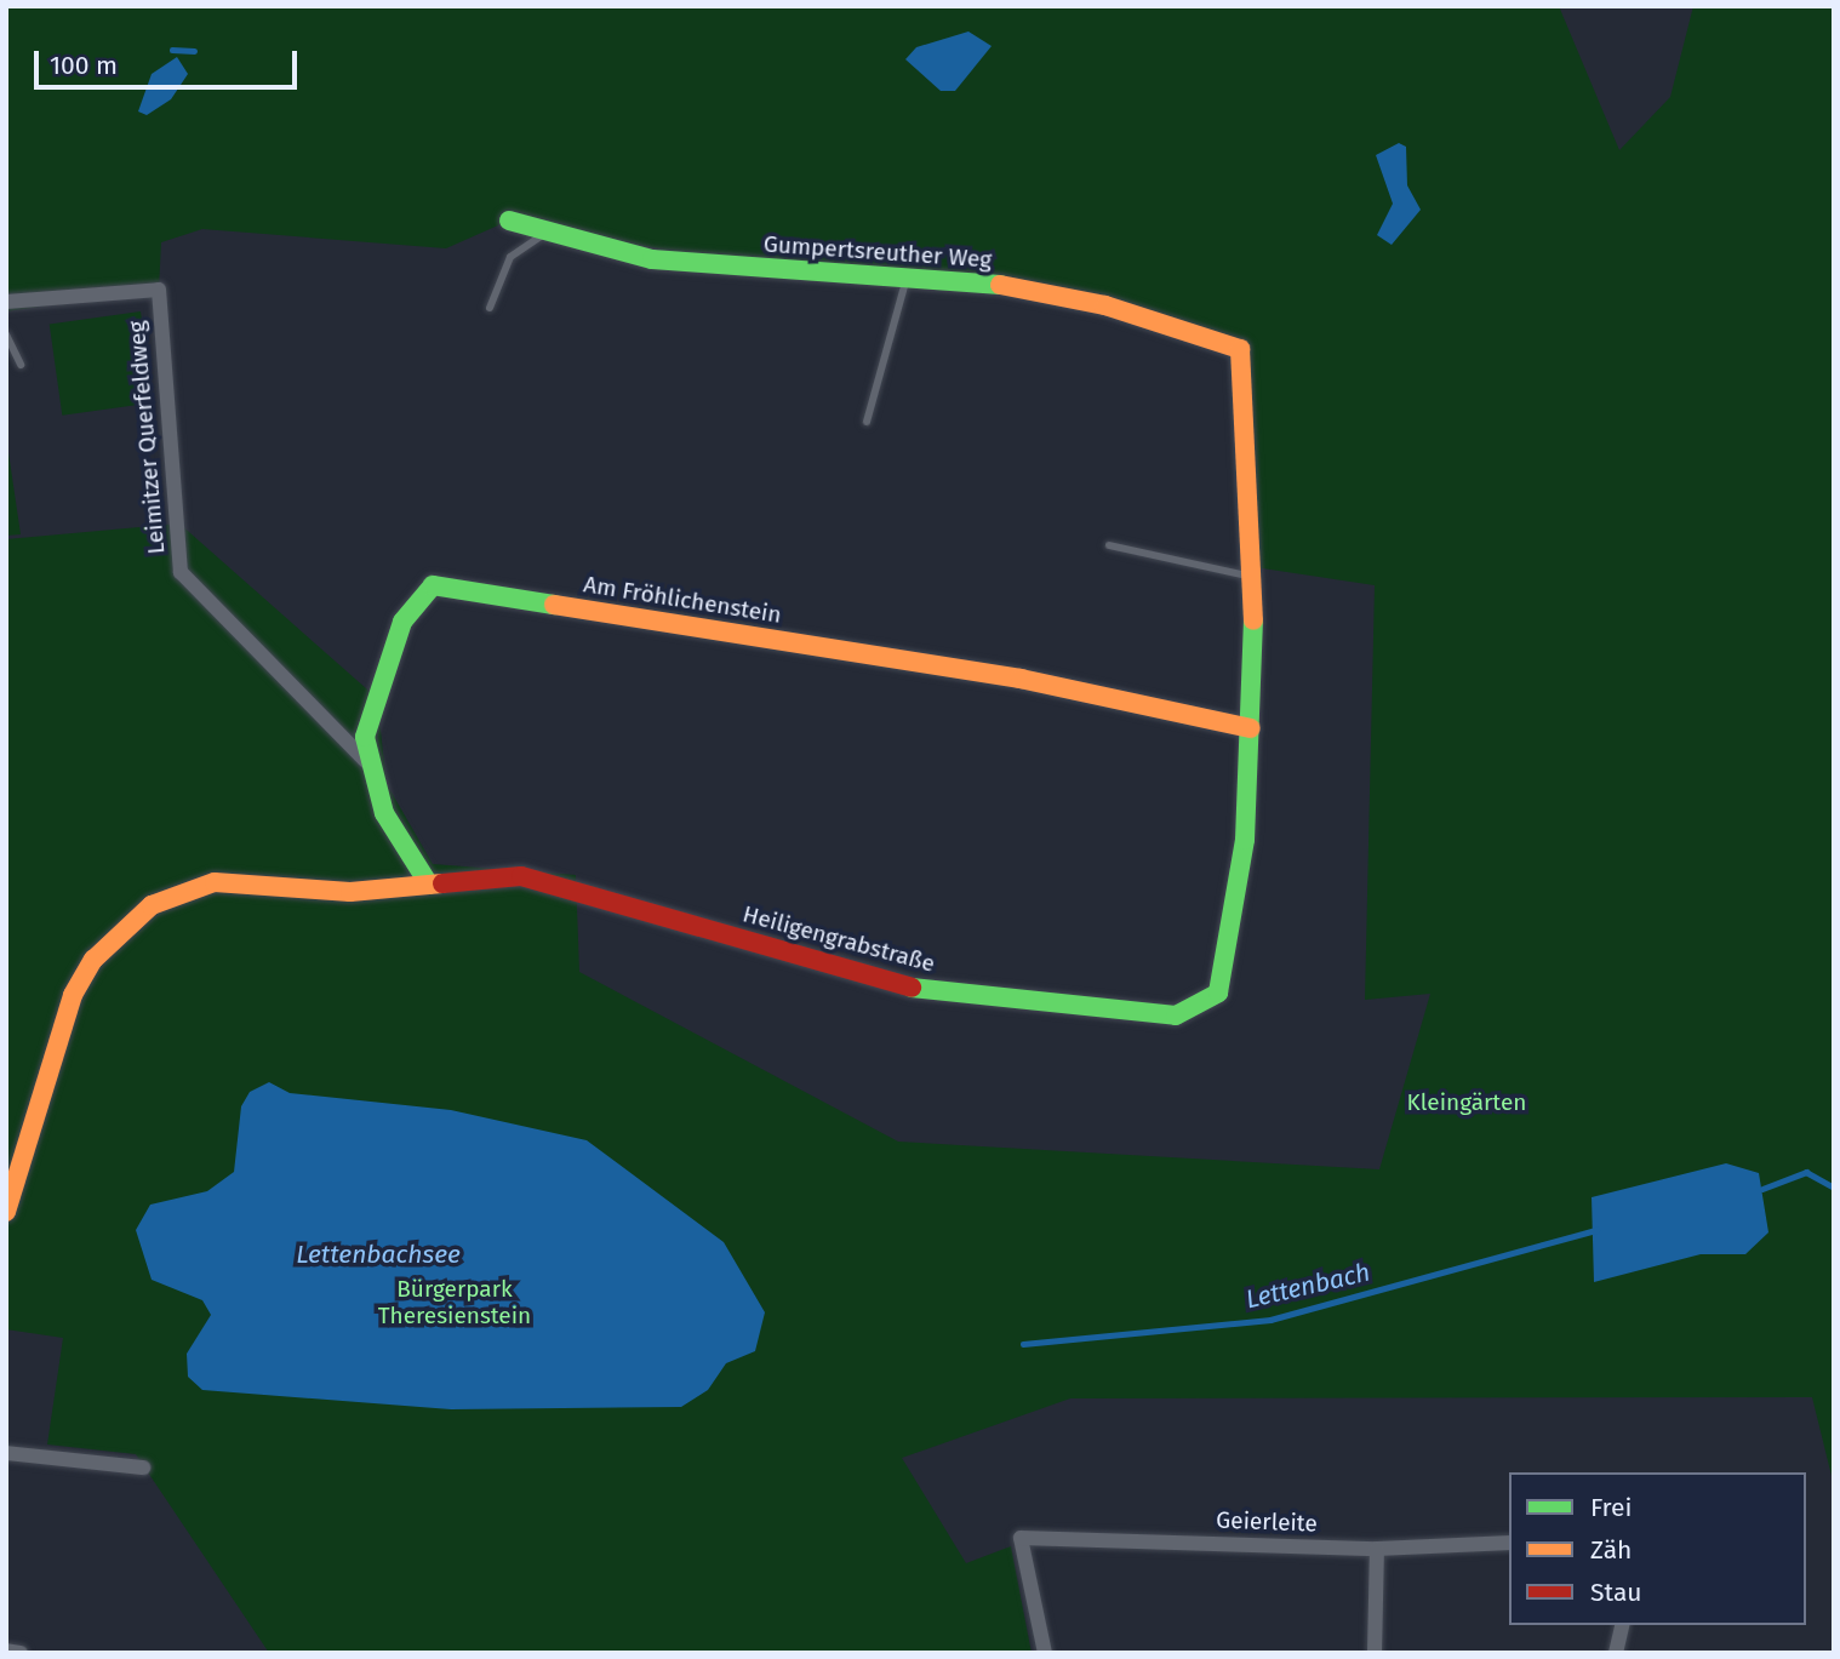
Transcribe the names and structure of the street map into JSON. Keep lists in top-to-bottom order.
{
  "streets": {
    "street": [
      "Gumpertsreuther Weg",
      "Leimitzer Querfeldweg",
      "Am Fröhlichenstein",
      "Heiligengrabstraße",
      "Geierleite"
    ]
  },
  "crossings": [
    ["Gumpertsreuther Weg", "Heiligengrabstraße"],
    ["Leimitzer Querfeldweg", "Am Fröhlichenstein"],
    ["Am Fröhlichenstein", "Heiligengrabstraße"]
  ],
  "water": ["Lettenbachsee", "Lettenbach"],
  "parks": ["Kleingärten", "Bürgerpark Theresienstein"],
  "legend": ["Frei", "Zäh", "Stau"],
  "scale_bar": "100 m"
}
